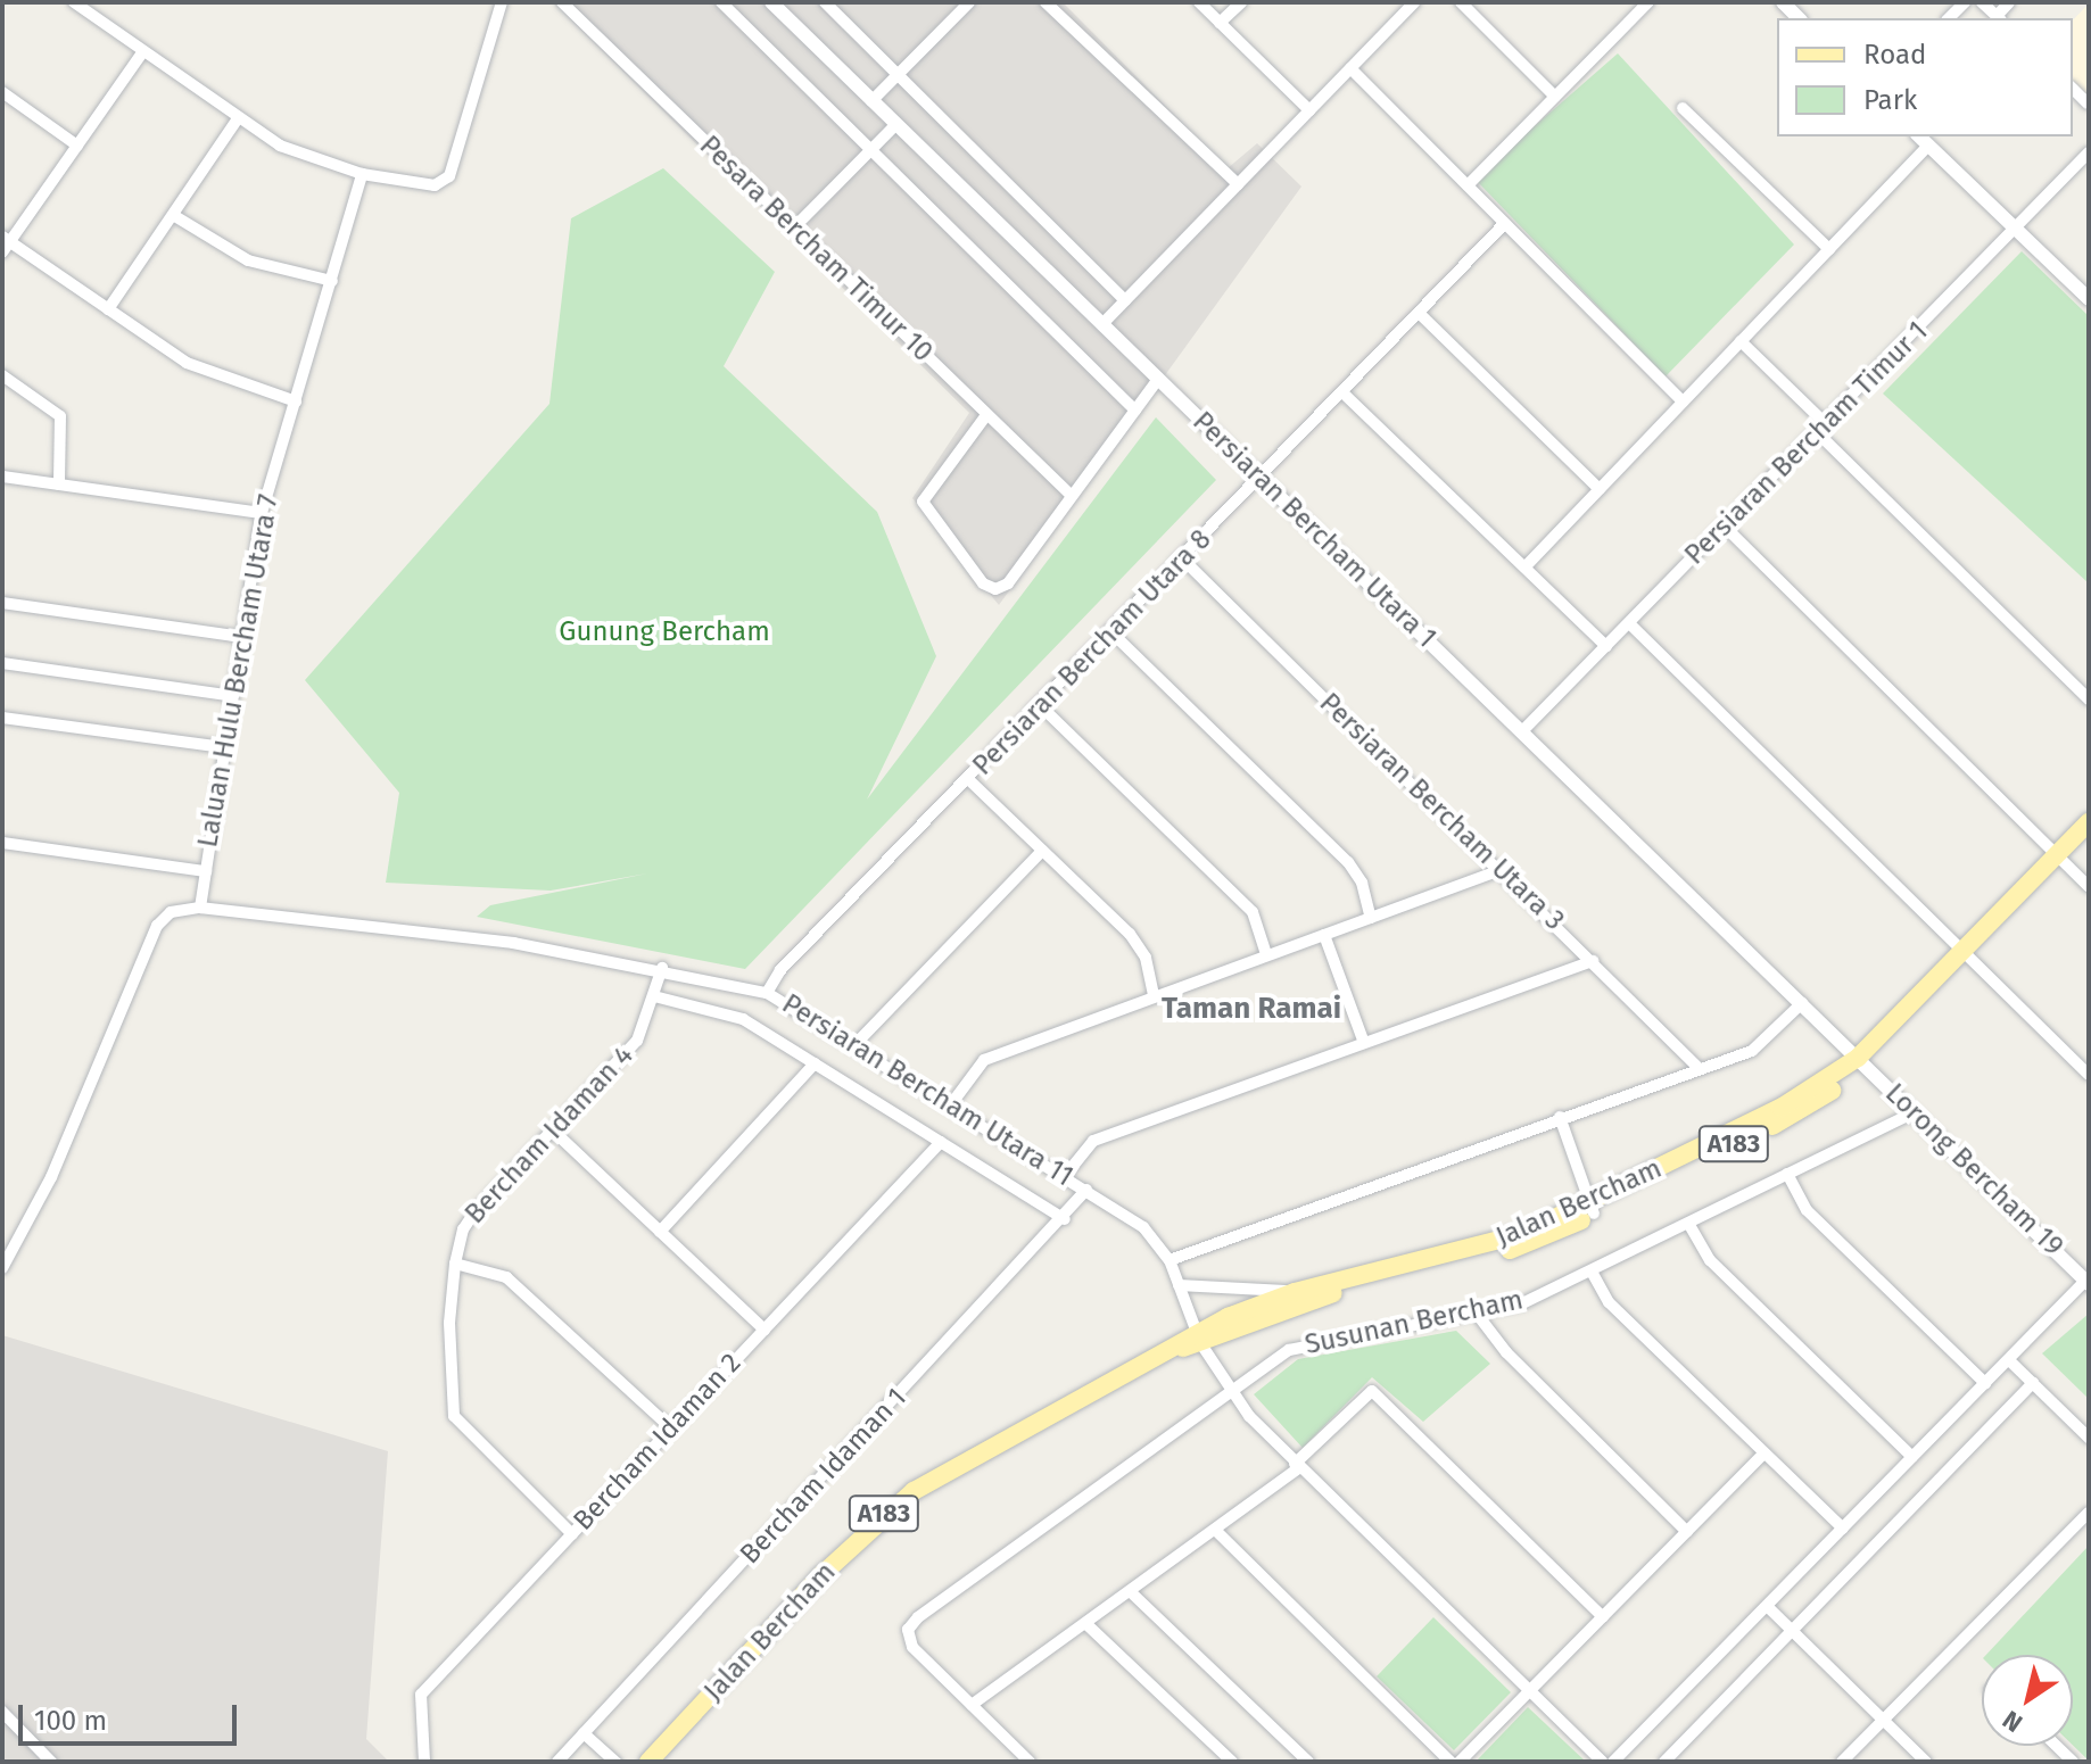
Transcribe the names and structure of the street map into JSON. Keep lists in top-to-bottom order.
{
  "streets": {
    "main road": ["A183", "Jalan Bercham"],
    "street": [
      "Pesara Bercham Timur 10",
      "Persiaran Bercham Timur 1",
      "Persiaran Bercham Utara 1",
      "Persiaran Bercham Utara 8",
      "Laluan Hulu Bercham Utara 7",
      "Persiaran Bercham Utara 3",
      "Persiaran Bercham Utara 11",
      "Bercham Idaman 4",
      "Lorong Bercham 19",
      "Susunan Bercham",
      "Bercham Idaman 2",
      "Bercham Idaman 1"
    ]
  },
  "crossings": [
    ["Persiaran Bercham Timur 1", "Persiaran Bercham Utara 1"],
    ["Persiaran Bercham Utara 1", "Persiaran Bercham Utara 8"],
    ["Persiaran Bercham Utara 1", "Lorong Bercham 19"],
    ["Persiaran Bercham Utara 1", "Jalan Bercham"],
    ["Persiaran Bercham Utara 8", "Persiaran Bercham Utara 3"],
    ["Persiaran Bercham Utara 8", "Persiaran Bercham Utara 11"],
    ["Laluan Hulu Bercham Utara 7", "Persiaran Bercham Utara 11"],
    ["Persiaran Bercham Utara 11", "Bercham Idaman 4"],
    ["Persiaran Bercham Utara 11", "Jalan Bercham"],
    ["Persiaran Bercham Utara 11", "Susunan Bercham"],
    ["Persiaran Bercham Utara 11", "Bercham Idaman 1"],
    ["Bercham Idaman 4", "Bercham Idaman 2"],
    ["Lorong Bercham 19", "Jalan Bercham"],
    ["Lorong Bercham 19", "Susunan Bercham"]
  ],
  "districts": ["Taman Ramai"],
  "parks": ["Gunung Bercham"],
  "legend": ["Road", "Park"],
  "scale_bar": "100 m",
  "north": "bottom left"
}
